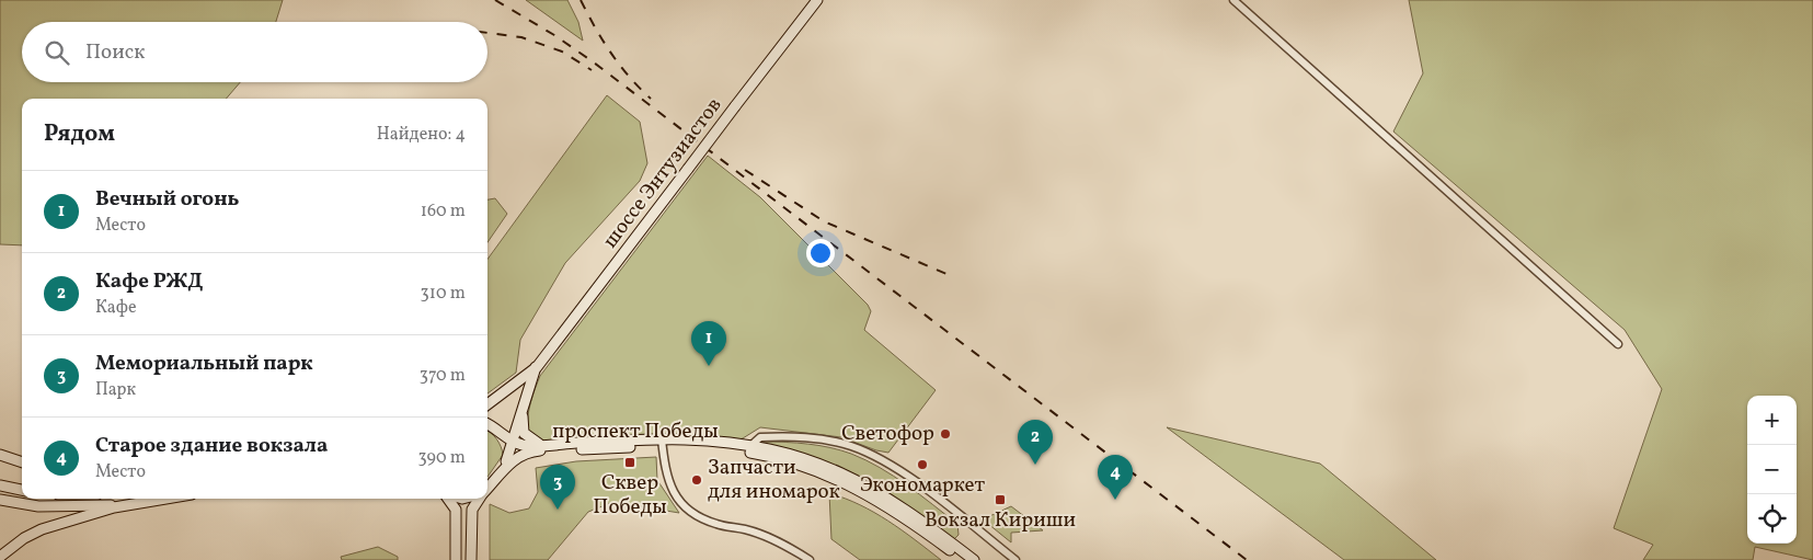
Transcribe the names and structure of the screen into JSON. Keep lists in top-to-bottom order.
{
  "streets": {
    "main road": ["шоссе Энтузиастов", "проспект Победы"]
  },
  "places": {
    "other": ["Светофор", "Экономаркет", "Запчасти для иномарок"],
    "transit": ["Сквер Победы", "Вокзал Кириши"]
  },
  "page": {
    "search": "Поиск",
    "heading": ["Рядом", "Найдено: 4"],
    "list": [
      {
        "mark": "1",
        "name": "Вечный огонь",
        "note": "Место",
        "value": "160 m"
      },
      {
        "mark": "2",
        "name": "Кафе РЖД",
        "note": "Кафе",
        "value": "310 m"
      },
      {
        "mark": "3",
        "name": "Мемориальный парк",
        "note": "Парк",
        "value": "370 m"
      },
      {
        "mark": "4",
        "name": "Старое здание вокзала",
        "note": "Место",
        "value": "390 m"
      }
    ],
    "pins": [
      "1",
      "2",
      "4",
      "3"
    ],
    "map_buttons": ["+", "−"]
  }
}
